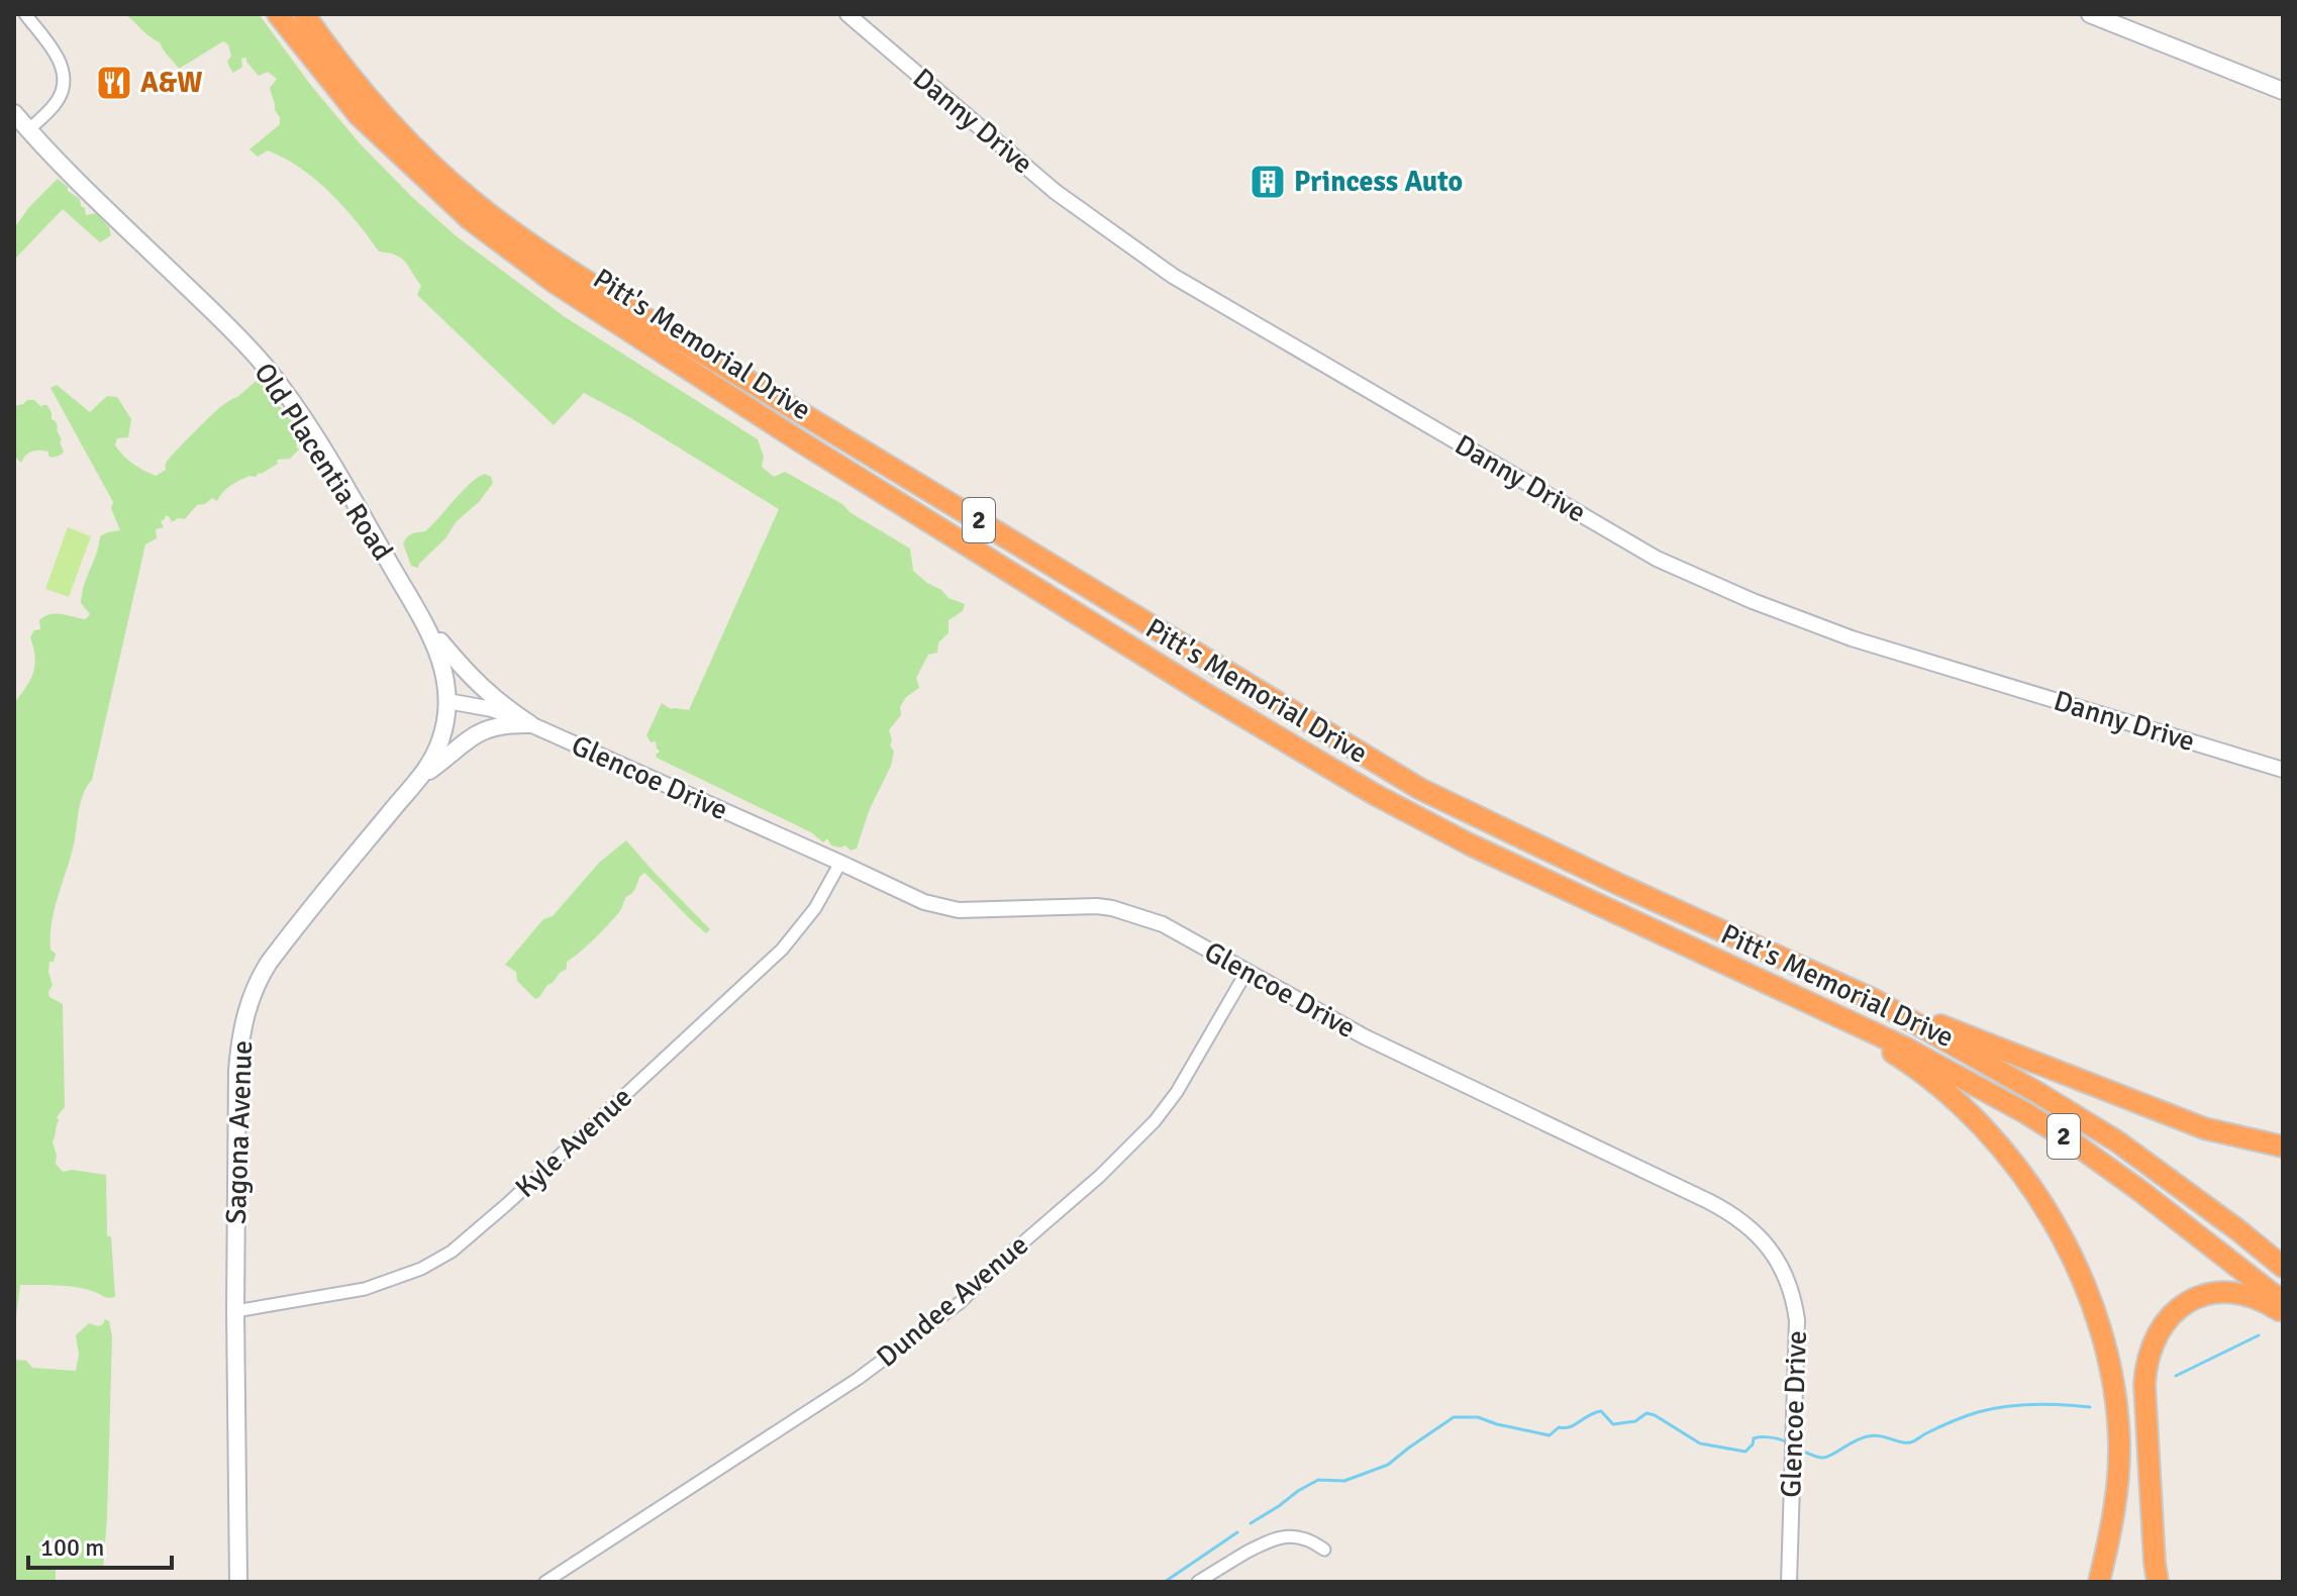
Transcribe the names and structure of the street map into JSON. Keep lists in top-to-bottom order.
{
  "streets": {
    "highway": ["Pitt's Memorial Drive", "2"],
    "main road": ["Old Placentia Road", "Sagona Avenue"],
    "street": [
      "Danny Drive",
      "Glencoe Drive",
      "Kyle Avenue",
      "Dundee Avenue"
    ]
  },
  "crossings": [
    ["Old Placentia Road", "Glencoe Drive"],
    ["Old Placentia Road", "Sagona Avenue"],
    ["Glencoe Drive", "Sagona Avenue"],
    ["Glencoe Drive", "Kyle Avenue"],
    ["Glencoe Drive", "Dundee Avenue"],
    ["Sagona Avenue", "Kyle Avenue"]
  ],
  "places": {
    "restaurant": ["A&W"],
    "building": ["Princess Auto"]
  },
  "scale_bar": "100 m"
}
